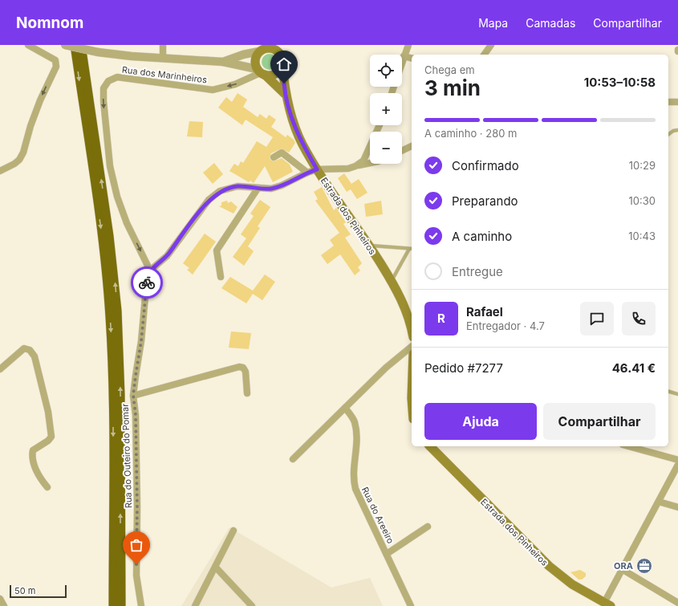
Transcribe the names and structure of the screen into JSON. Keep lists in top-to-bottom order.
{
  "streets": {
    "main road": ["Estrada dos Pinheiros"],
    "street": ["Rua dos Marinheiros", "Rua do Outeiro do Pomar", "Rua do Areeiro"]
  },
  "crossings": [
    ["Rua dos Marinheiros", "Estrada dos Pinheiros"],
    ["Rua dos Marinheiros", "Rua do Outeiro do Pomar"]
  ],
  "places": {
    "office": ["ORA"]
  },
  "scale_bar": "50 m",
  "page": {
    "header": "Nomnom",
    "nav": ["Mapa", "Camadas", "Compartilhar"],
    "map_buttons": ["+", "−"],
    "heading": ["3 min", "Chega em", "10:53–10:58"],
    "panel": [
      "Rafael",
      "Entregador · 4.7",
      "Pedido #7277",
      "46.41 €"
    ],
    "bar": "A caminho · 280 m",
    "list": [
      ["Confirmado", "10:29"],
      ["Preparando", "10:30"],
      ["A caminho", "10:43"],
      "Entregue"
    ],
    "round": "R",
    "buttons": ["Ajuda", "Compartilhar"],
    "scale": "50 m"
  }
}
